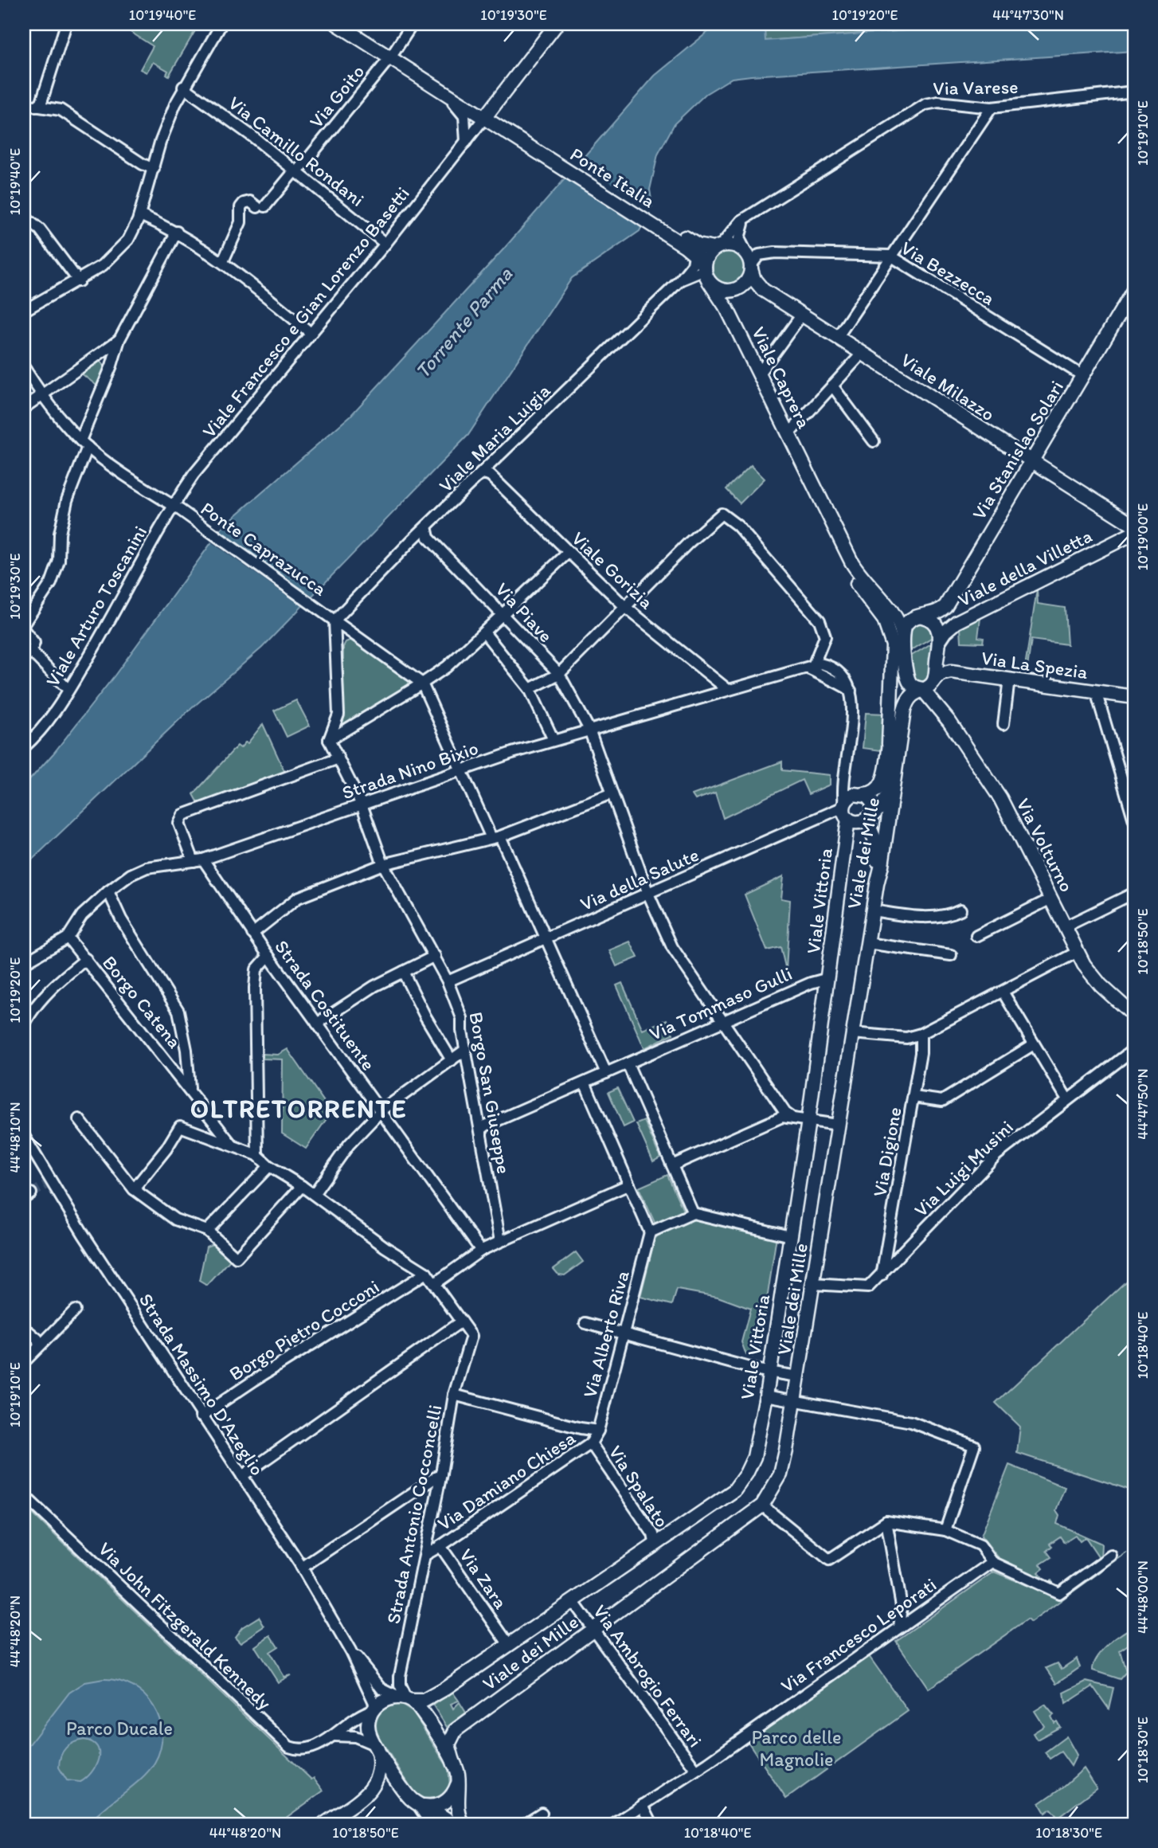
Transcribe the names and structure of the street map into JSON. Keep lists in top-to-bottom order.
{
  "streets": {
    "main road": [
      "Ponte Italia",
      "Viale Caprera",
      "Viale Milazzo",
      "Via Stanislao Solari",
      "Viale della Villetta",
      "Via La Spezia",
      "Via Volturno",
      "Viale dei Mille",
      "Viale Vittoria"
    ],
    "street": [
      "Via Varese",
      "Via Goito",
      "Via Camillo Rondani",
      "Via Bezzecca",
      "Viale Francesco e Gian Lorenzo Basetti",
      "Viale Maria Luigia",
      "Ponte Caprazucca",
      "Viale Gorizia",
      "Viale Arturo Toscanini",
      "Via Piave",
      "Strada Nino Bixio",
      "Via della Salute",
      "Borgo Catena",
      "Via Tommaso Gulli",
      "Strada Costituente",
      "Borgo San Giuseppe",
      "Via Digione",
      "Via Luigi Musini",
      "Borgo Pietro Cocconi",
      "Via Alberto Riva",
      "Strada Massimo D'Azeglio",
      "Via Damiano Chiesa",
      "Via Spalato",
      "Strada Antonio Cocconcelli",
      "Via Zara",
      "Via John Fitzgerald Kennedy",
      "Via Francesco Leporati",
      "Via Ambrogio Ferrari"
    ]
  },
  "crossings": [
    ["Via Varese", "Ponte Italia"],
    ["Via Varese", "Via Bezzecca"],
    ["Via Varese", "Viale Caprera"],
    ["Via Varese", "Viale Milazzo"],
    ["Via Varese", "Viale Maria Luigia"],
    ["Via Goito", "Via Camillo Rondani"],
    ["Via Camillo Rondani", "Viale Francesco e Gian Lorenzo Basetti"],
    ["Ponte Italia", "Via Bezzecca"],
    ["Ponte Italia", "Viale Francesco e Gian Lorenzo Basetti"],
    ["Ponte Italia", "Viale Caprera"],
    ["Ponte Italia", "Viale Milazzo"],
    ["Ponte Italia", "Viale Maria Luigia"],
    ["Via Bezzecca", "Viale Caprera"],
    ["Via Bezzecca", "Viale Milazzo"],
    ["Via Bezzecca", "Viale Maria Luigia"],
    ["Via Bezzecca", "Via Stanislao Solari"],
    ["Viale Francesco e Gian Lorenzo Basetti", "Ponte Caprazucca"],
    ["Viale Francesco e Gian Lorenzo Basetti", "Viale Arturo Toscanini"],
    ["Viale Caprera", "Viale Milazzo"],
    ["Viale Caprera", "Viale Maria Luigia"],
    ["Viale Caprera", "Via Stanislao Solari"],
    ["Viale Milazzo", "Viale Maria Luigia"],
    ["Viale Milazzo", "Via Stanislao Solari"],
    ["Viale Maria Luigia", "Ponte Caprazucca"],
    ["Viale Maria Luigia", "Viale Gorizia"],
    ["Viale Maria Luigia", "Via Piave"],
    ["Ponte Caprazucca", "Viale Arturo Toscanini"],
    ["Viale Gorizia", "Strada Nino Bixio"],
    ["Via Piave", "Strada Nino Bixio"],
    ["Via Piave", "Via della Salute"],
    ["Via Piave", "Via Tommaso Gulli"],
    ["Via La Spezia", "Via Volturno"],
    ["Via La Spezia", "Viale dei Mille"],
    ["Strada Nino Bixio", "Borgo Catena"],
    ["Strada Nino Bixio", "Strada Costituente"],
    ["Strada Nino Bixio", "Borgo San Giuseppe"],
    ["Via Volturno", "Viale dei Mille"],
    ["Viale dei Mille", "Via Luigi Musini"],
    ["Viale dei Mille", "Via Ambrogio Ferrari"],
    ["Via della Salute", "Viale Vittoria"],
    ["Via della Salute", "Borgo San Giuseppe"],
    ["Viale Vittoria", "Via Tommaso Gulli"],
    ["Viale Vittoria", "Via Spalato"],
    ["Viale Vittoria", "Strada Antonio Cocconcelli"],
    ["Viale Vittoria", "Via Zara"],
    ["Viale Vittoria", "Via John Fitzgerald Kennedy"],
    ["Viale Vittoria", "Via Ambrogio Ferrari"],
    ["Strada Costituente", "Borgo San Giuseppe"],
    ["Via Digione", "Via Luigi Musini"],
    ["Borgo Pietro Cocconi", "Strada Massimo D'Azeglio"],
    ["Via Alberto Riva", "Via Damiano Chiesa"],
    ["Via Alberto Riva", "Via Spalato"],
    ["Via Damiano Chiesa", "Via Spalato"],
    ["Via Damiano Chiesa", "Via Zara"],
    ["Strada Antonio Cocconcelli", "Via Zara"],
    ["Via Francesco Leporati", "Via Ambrogio Ferrari"]
  ],
  "districts": ["OLTRETORRENTE"],
  "water": ["Torrente Parma"],
  "parks": ["Parco Ducale", "Parco delle Magnolie"],
  "coordinates": [
    "10°19'40\"E",
    "10°19'30\"E",
    "10°19'20\"E",
    "44°47'30\"N",
    "10°19'10\"E",
    "10°19'00\"E",
    "10°18'50\"E",
    "44°47'50\"N",
    "44°48'10\"N",
    "10°18'40\"E",
    "44°48'00\"N",
    "44°48'20\"N",
    "10°18'30\"E"
  ]
}
